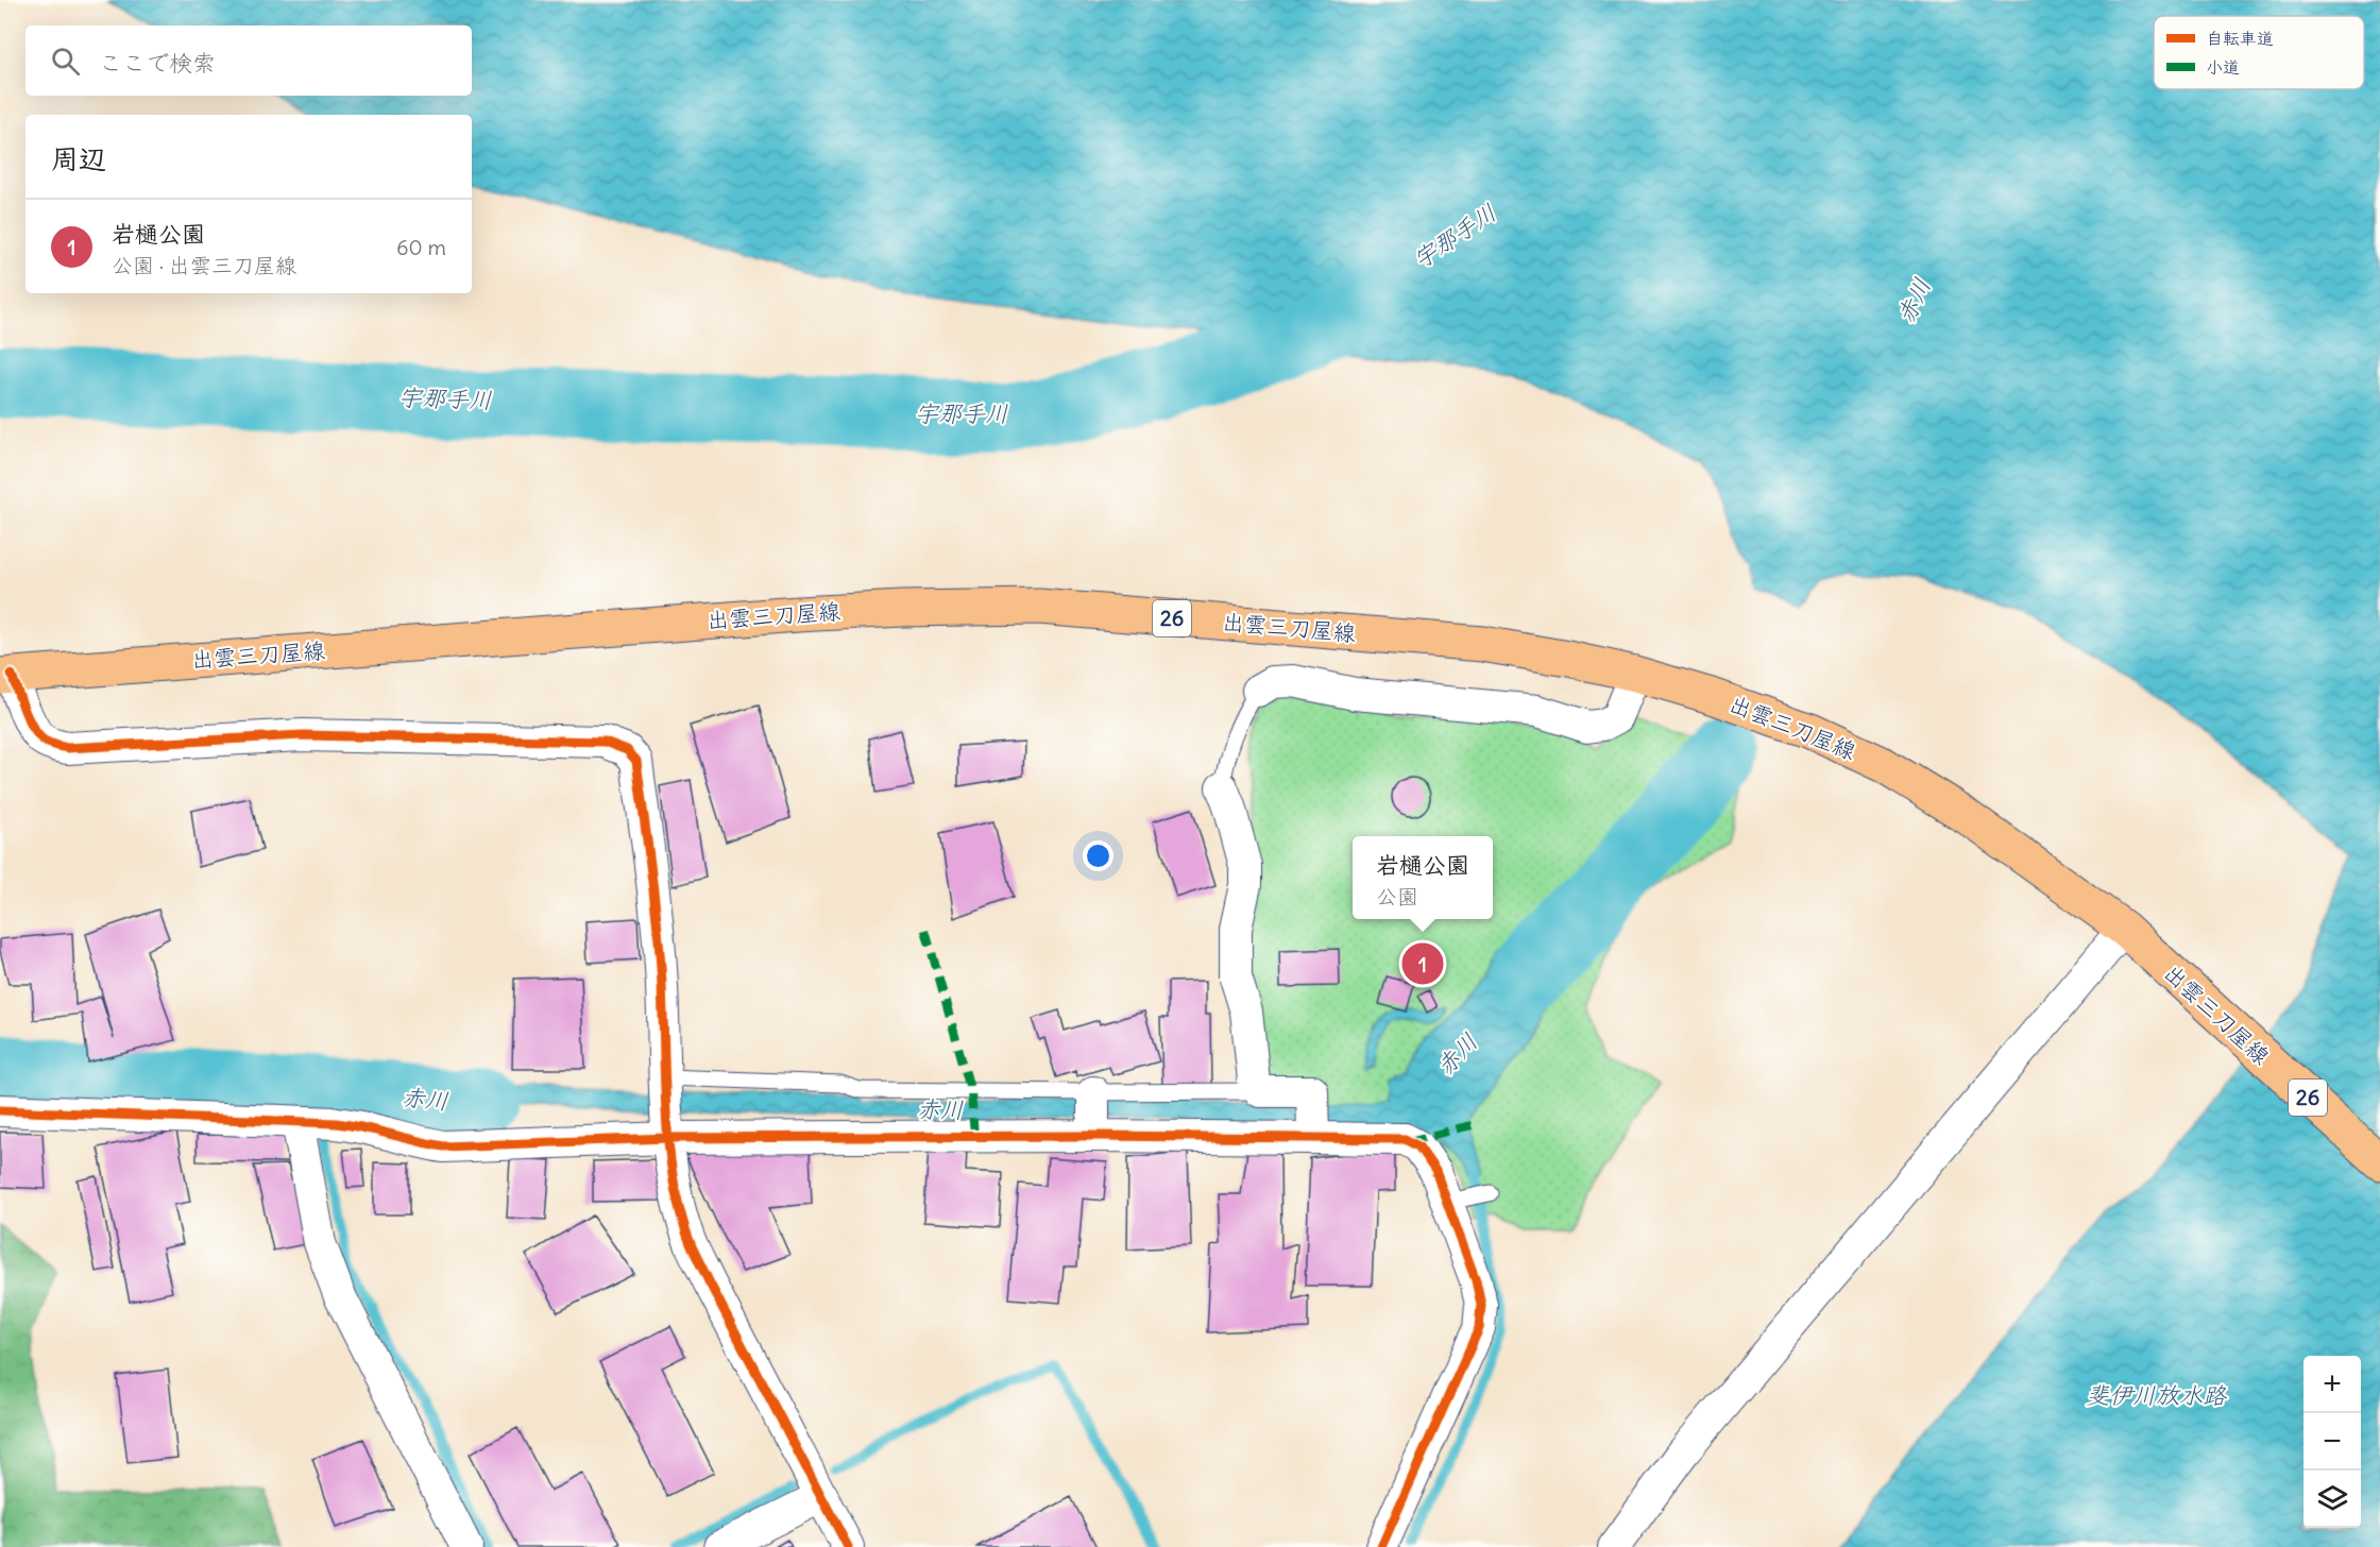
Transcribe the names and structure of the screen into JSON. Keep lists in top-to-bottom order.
{
  "streets": {
    "main road": ["出雲三刀屋線", "26"]
  },
  "water": ["宇那手川", "赤川", "斐伊川放水路"],
  "legend": ["自転車道", "小道"],
  "page": {
    "search": "ここで検索",
    "heading": "周辺",
    "list": [
      {
        "mark": "1",
        "name": "岩樋公園",
        "note": "公園 · 出雲三刀屋線",
        "value": "60 m"
      }
    ],
    "popup": ["岩樋公園", "公園"],
    "pins": "1",
    "map_buttons": ["+", "−"]
  }
}
